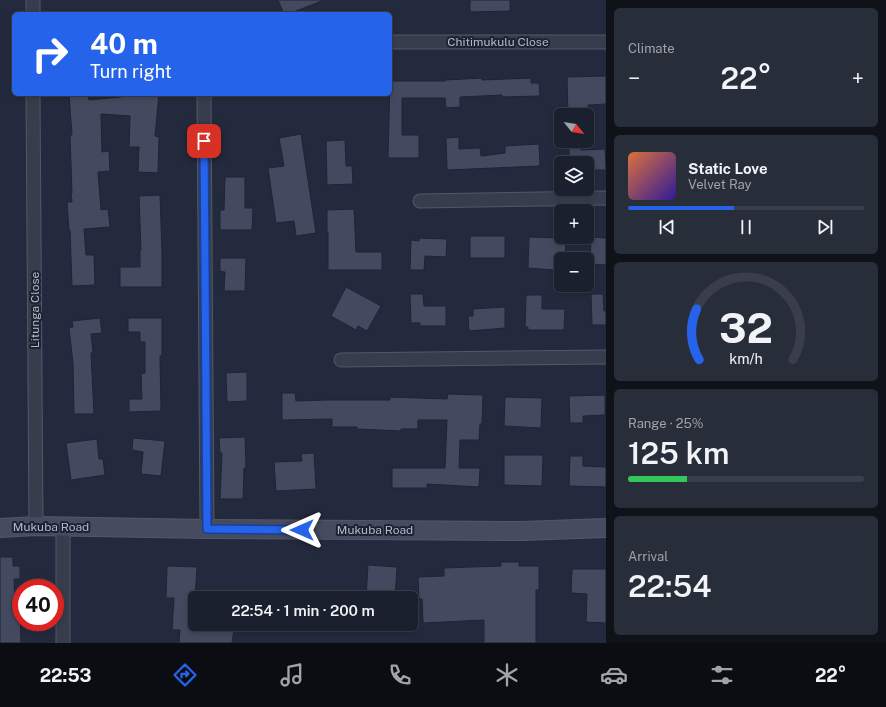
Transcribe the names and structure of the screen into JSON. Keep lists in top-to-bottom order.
{
  "streets": {
    "street": ["Chitimukulu Close", "Litunga Close", "Mukuba Road"]
  },
  "crossings": [
    ["Litunga Close", "Mukuba Road"]
  ],
  "north": "bottom right",
  "page": {
    "tile": [
      "Climate",
      ["Range · 25%", "125 km"],
      ["Arrival", "22:54"]
    ],
    "turn": ["40 m", "Turn right"],
    "heat": ["−", "22°", "+"],
    "map_buttons": ["+", "−"],
    "song": ["Static Love", "Velvet Ray"],
    "limit": "40",
    "trip": "22:54 · 1 min · 200 m",
    "tabs": ["22:53", "22°"],
    "gauge": ["32", "km/h"]
  }
}
